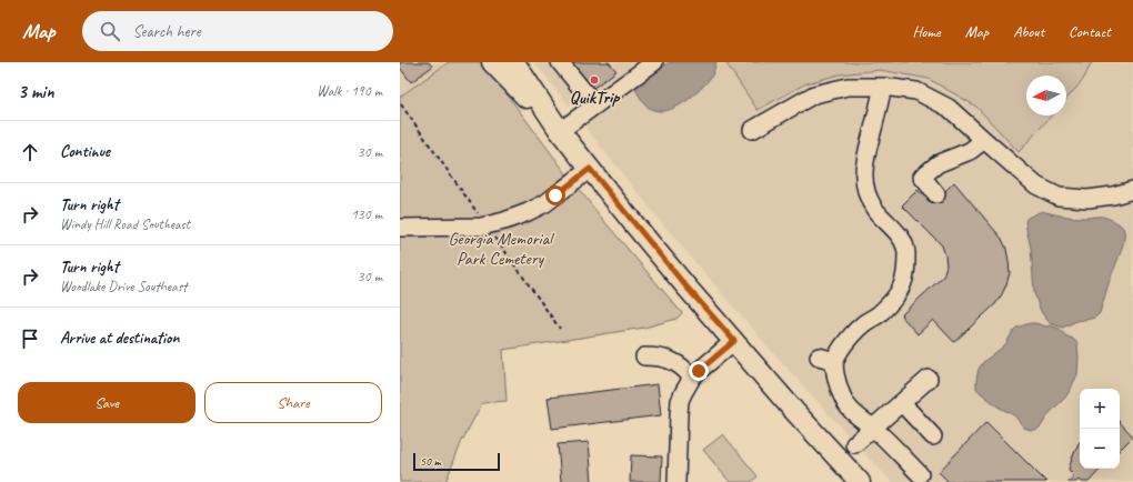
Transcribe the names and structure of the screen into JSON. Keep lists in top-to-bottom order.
{
  "parks": ["Georgia Memorial Park Cemetery"],
  "places": ["QuikTrip"],
  "scale_bar": "50 m",
  "north": "left",
  "page": {
    "header": "Map",
    "search": "Search here",
    "nav": [
      "Home",
      "Map",
      "About",
      "Contact"
    ],
    "heading": ["3 min", "Walk · 190 m"],
    "list": [
      ["Continue", "30 m"],
      ["Turn right", "Windy Hill Road Southeast", "130 m"],
      ["Turn right", "Woodlake Drive Southeast", "30 m"],
      "Arrive at destination"
    ],
    "buttons": ["Save", "Share"],
    "map_buttons": ["+", "−"],
    "scale": "50 m"
  }
}
